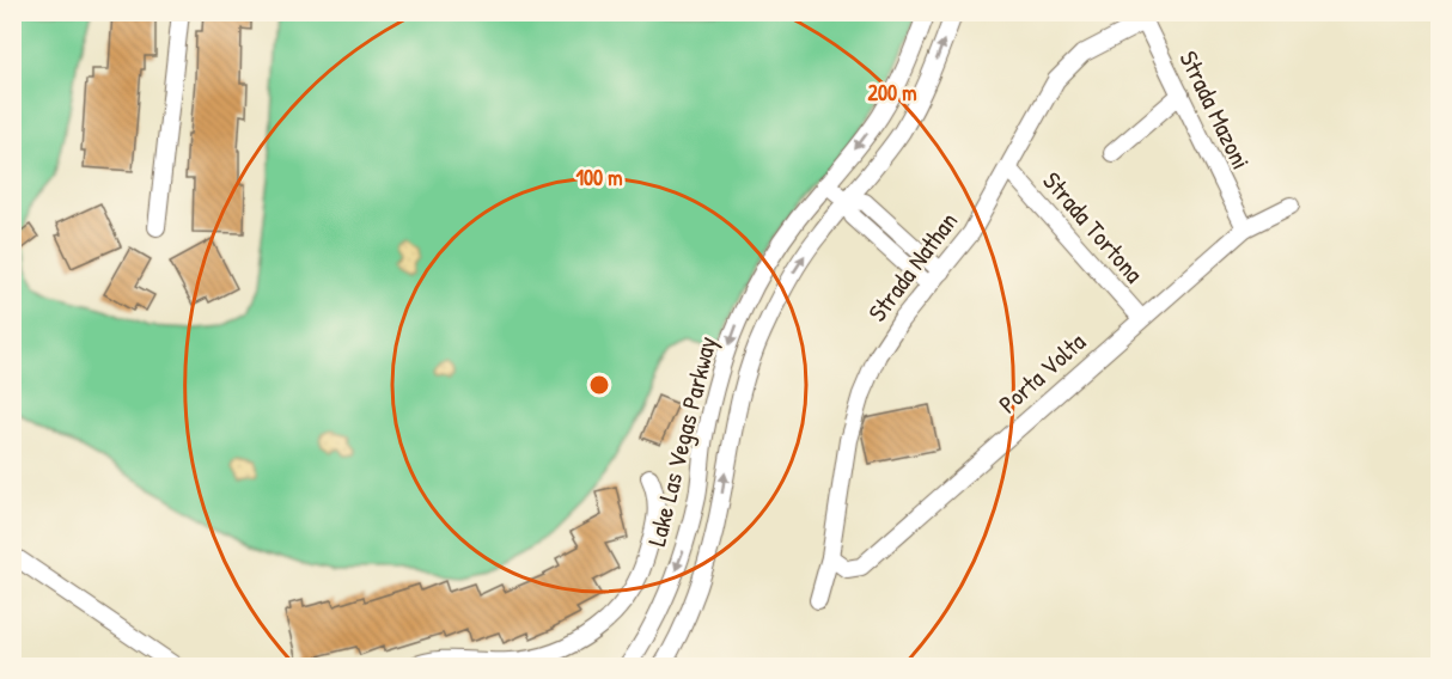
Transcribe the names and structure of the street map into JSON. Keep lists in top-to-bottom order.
{
  "streets": {
    "street": [
      "Strada Mazoni",
      "Strada Tortona",
      "Strada Nathan",
      "Porta Volta",
      "Lake Las Vegas Parkway"
    ]
  },
  "crossings": [
    ["Strada Mazoni", "Strada Nathan"],
    ["Strada Mazoni", "Porta Volta"],
    ["Strada Tortona", "Strada Nathan"],
    ["Strada Tortona", "Porta Volta"],
    ["Strada Nathan", "Porta Volta"]
  ],
  "rings": ["200 m", "100 m"]
}
